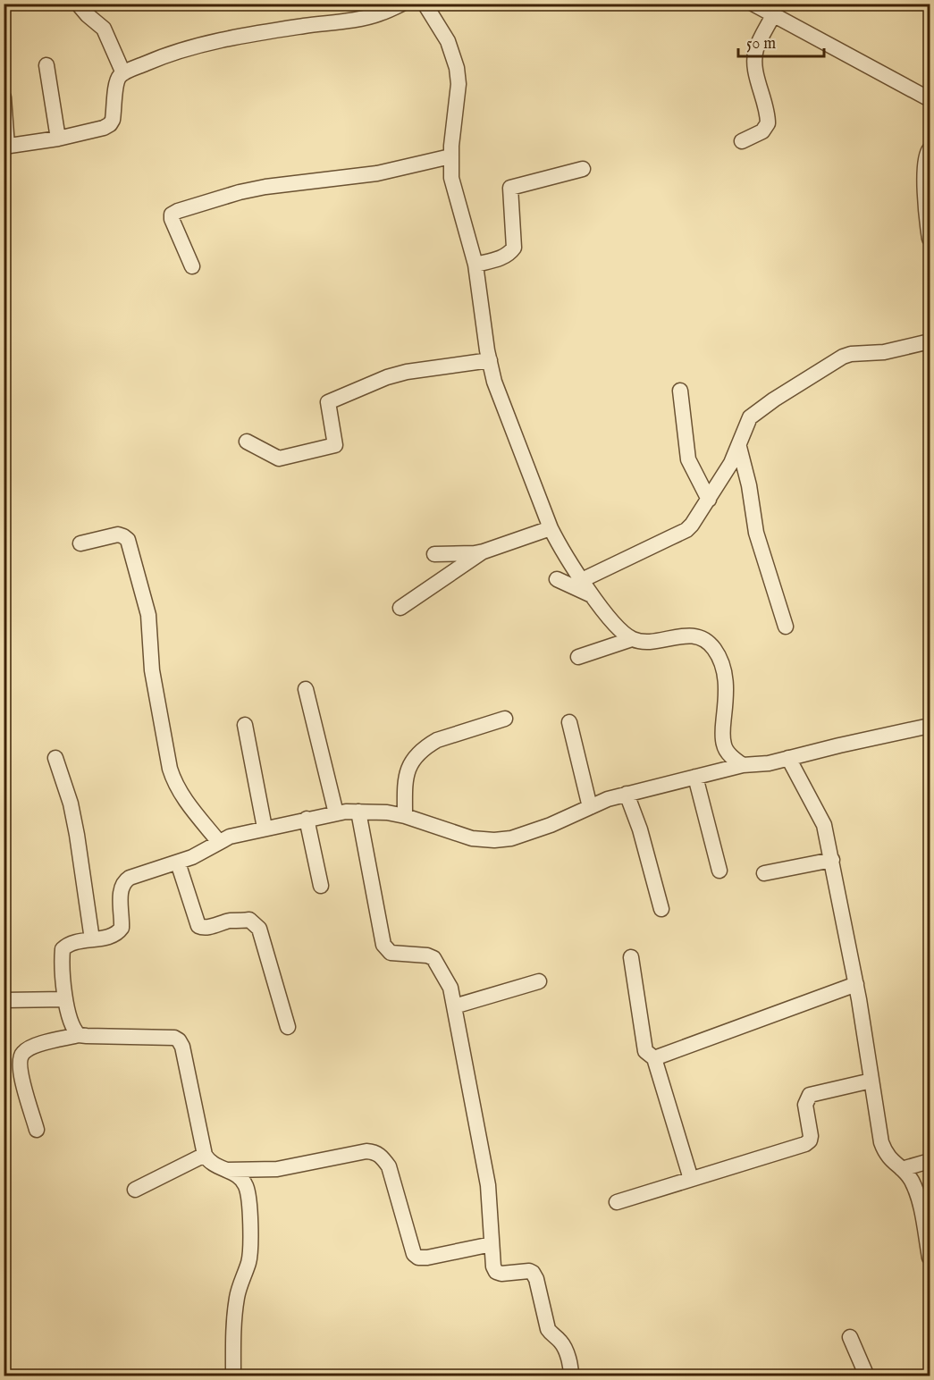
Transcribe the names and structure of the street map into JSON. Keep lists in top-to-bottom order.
{
  "scale_bar": "50 m"
}
